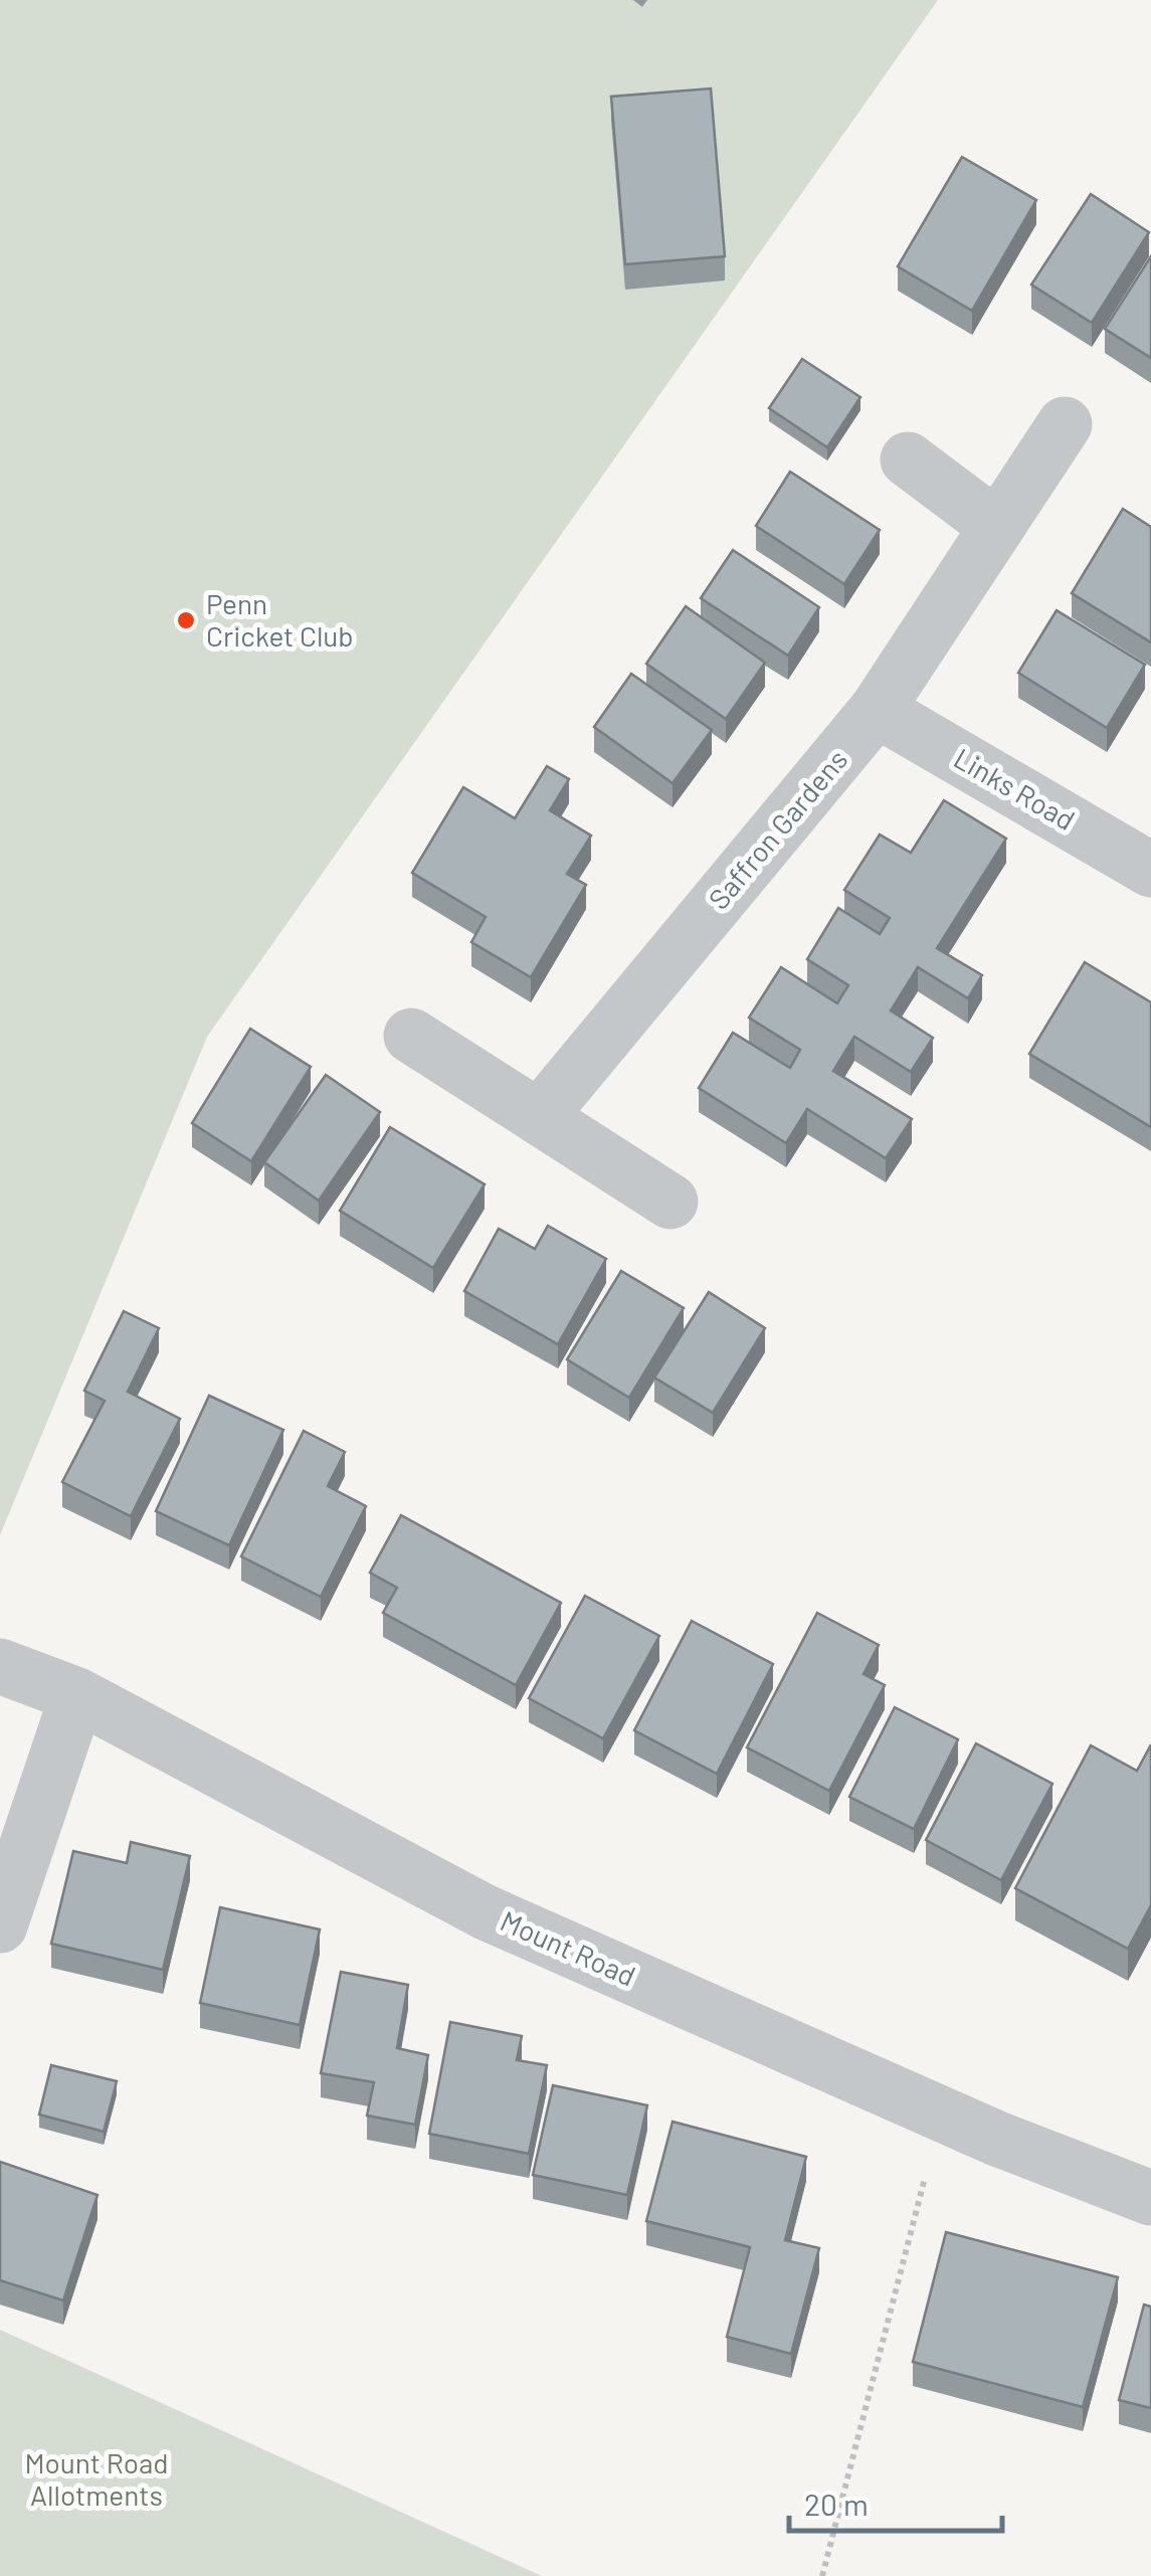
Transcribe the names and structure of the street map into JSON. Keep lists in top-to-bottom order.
{
  "streets": {
    "street": ["Links Road", "Saffron Gardens", "Mount Road"]
  },
  "crossings": [
    ["Links Road", "Saffron Gardens"]
  ],
  "parks": ["Mount Road Allotments"],
  "places": ["Penn Cricket Club"],
  "scale_bar": "20 m"
}
